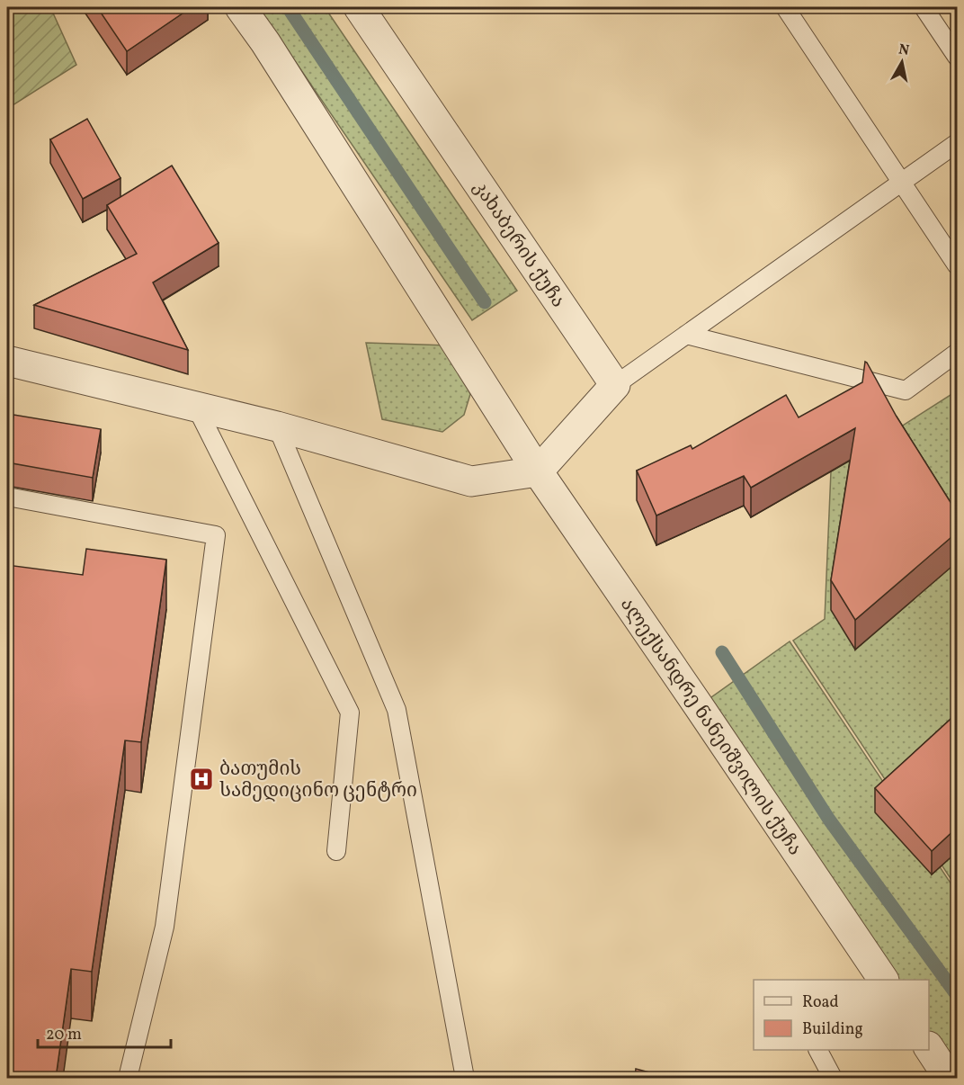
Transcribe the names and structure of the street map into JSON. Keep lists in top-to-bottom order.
{
  "streets": {
    "street": ["კახაბერის ქუჩა", "ალექსანდრე ნანეიშვილის ქუჩა"]
  },
  "places": {
    "hospital": ["ბათუმის სამედიცინო ცენტრი"]
  },
  "legend": ["Road", "Building"],
  "scale_bar": "20 m",
  "north": "top"
}
